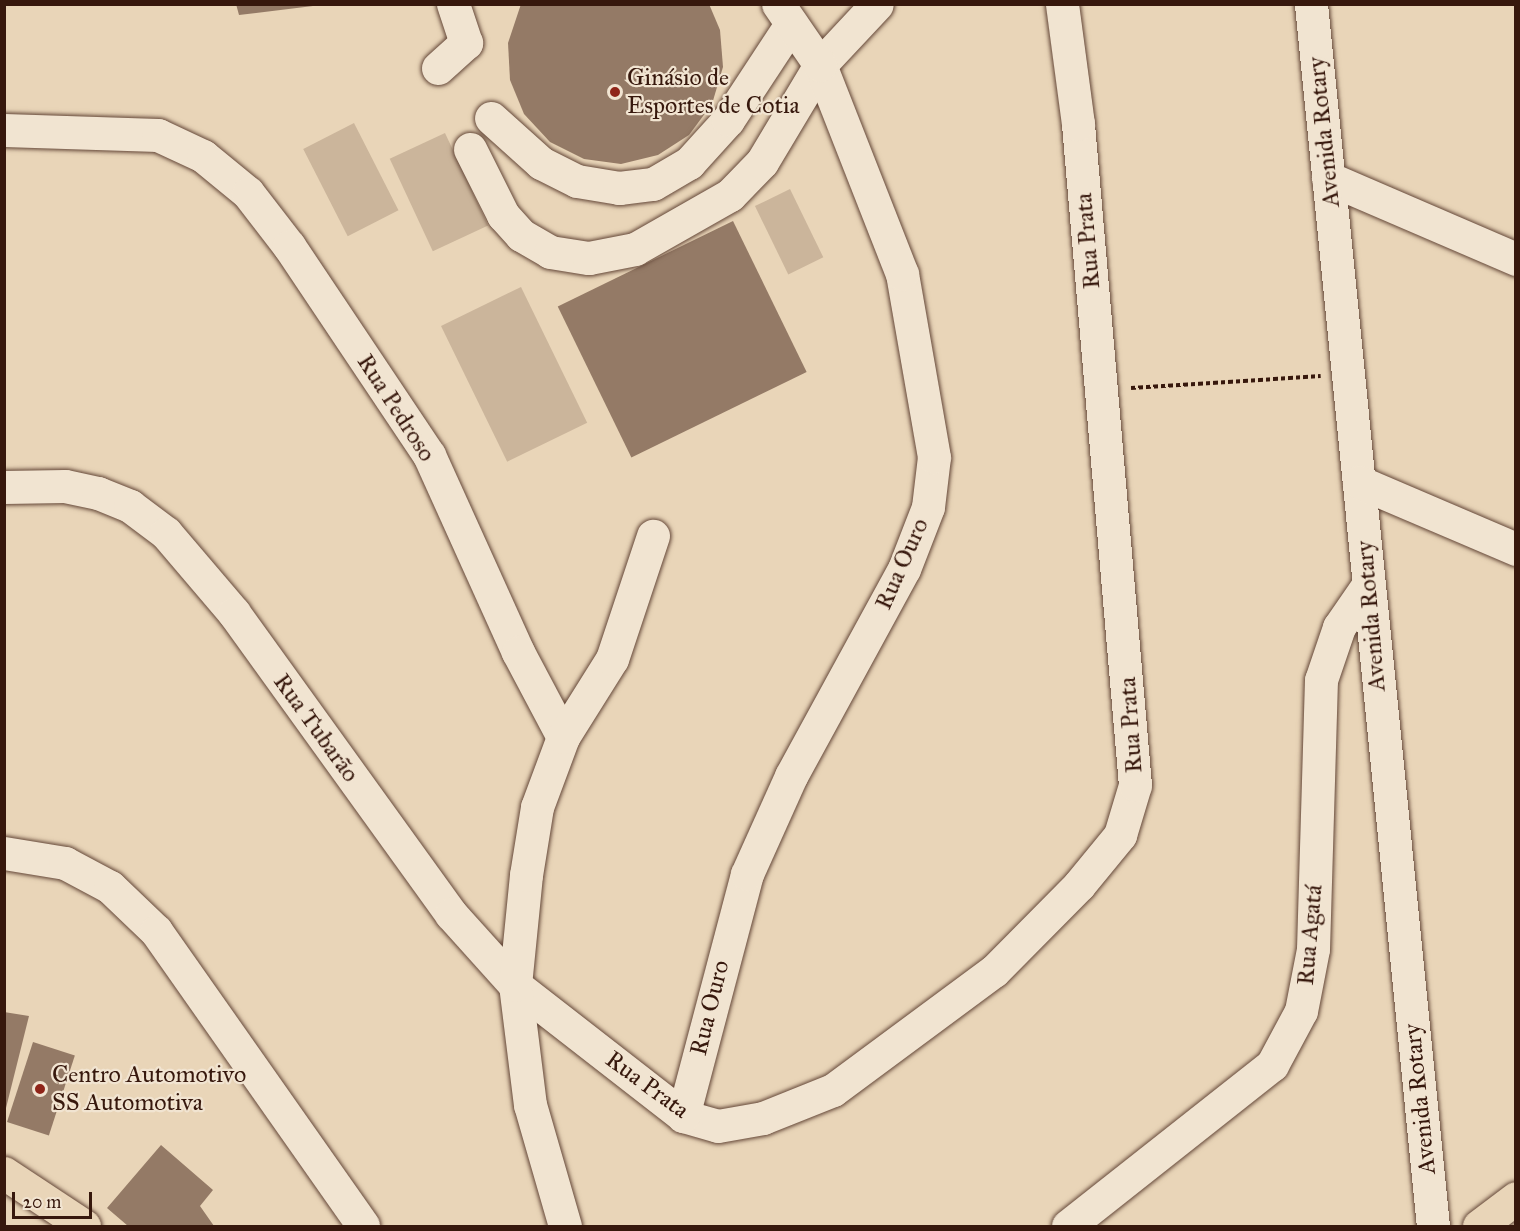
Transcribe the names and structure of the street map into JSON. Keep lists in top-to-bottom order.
{
  "streets": {
    "street": [
      "Avenida Rotary",
      "Rua Prata",
      "Rua Pedroso",
      "Rua Ouro",
      "Rua Tubarão",
      "Rua Agatá"
    ]
  },
  "crossings": [
    ["Avenida Rotary", "Rua Agatá"],
    ["Rua Prata", "Rua Ouro"],
    ["Rua Prata", "Rua Tubarão"]
  ],
  "places": ["Ginásio de Esportes de Cotia", "Centro Automotivo SS Automotiva"],
  "scale_bar": "20 m"
}
